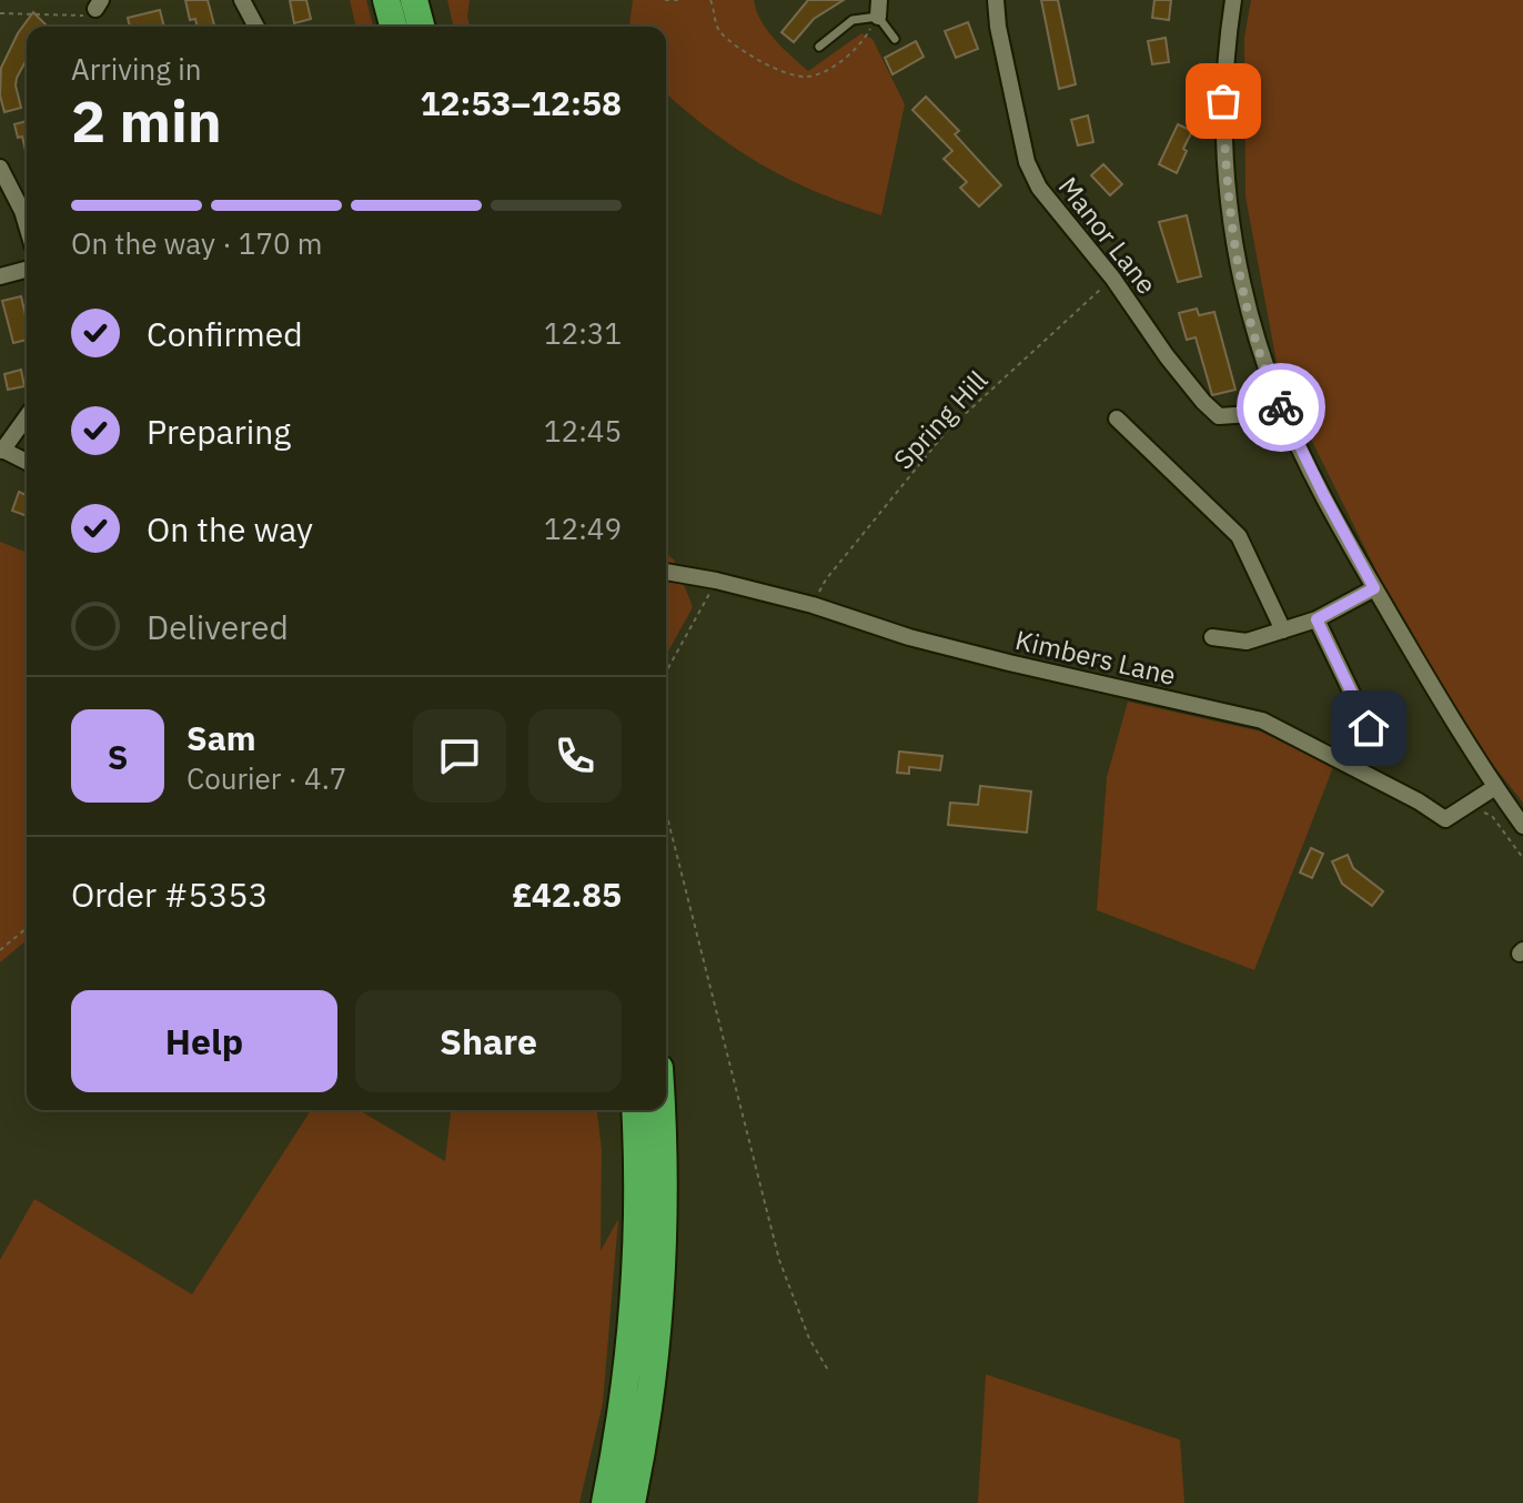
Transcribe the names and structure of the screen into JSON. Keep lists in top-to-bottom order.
{
  "streets": {
    "street": ["Manor Lane", "Kimbers Lane"],
    "path": ["Spring Hill"]
  },
  "crossings": [
    ["Manor Lane", "Spring Hill"],
    ["Spring Hill", "Kimbers Lane"]
  ],
  "page": {
    "heading": ["2 min", "Arriving in", "12:53–12:58"],
    "panel": [
      "Sam",
      "Courier · 4.7",
      "Order #5353",
      "£42.85"
    ],
    "bar": "On the way · 170 m",
    "list": [
      ["Confirmed", "12:31"],
      ["Preparing", "12:45"],
      ["On the way", "12:49"],
      "Delivered"
    ],
    "round": "S",
    "buttons": ["Help", "Share"]
  }
}
